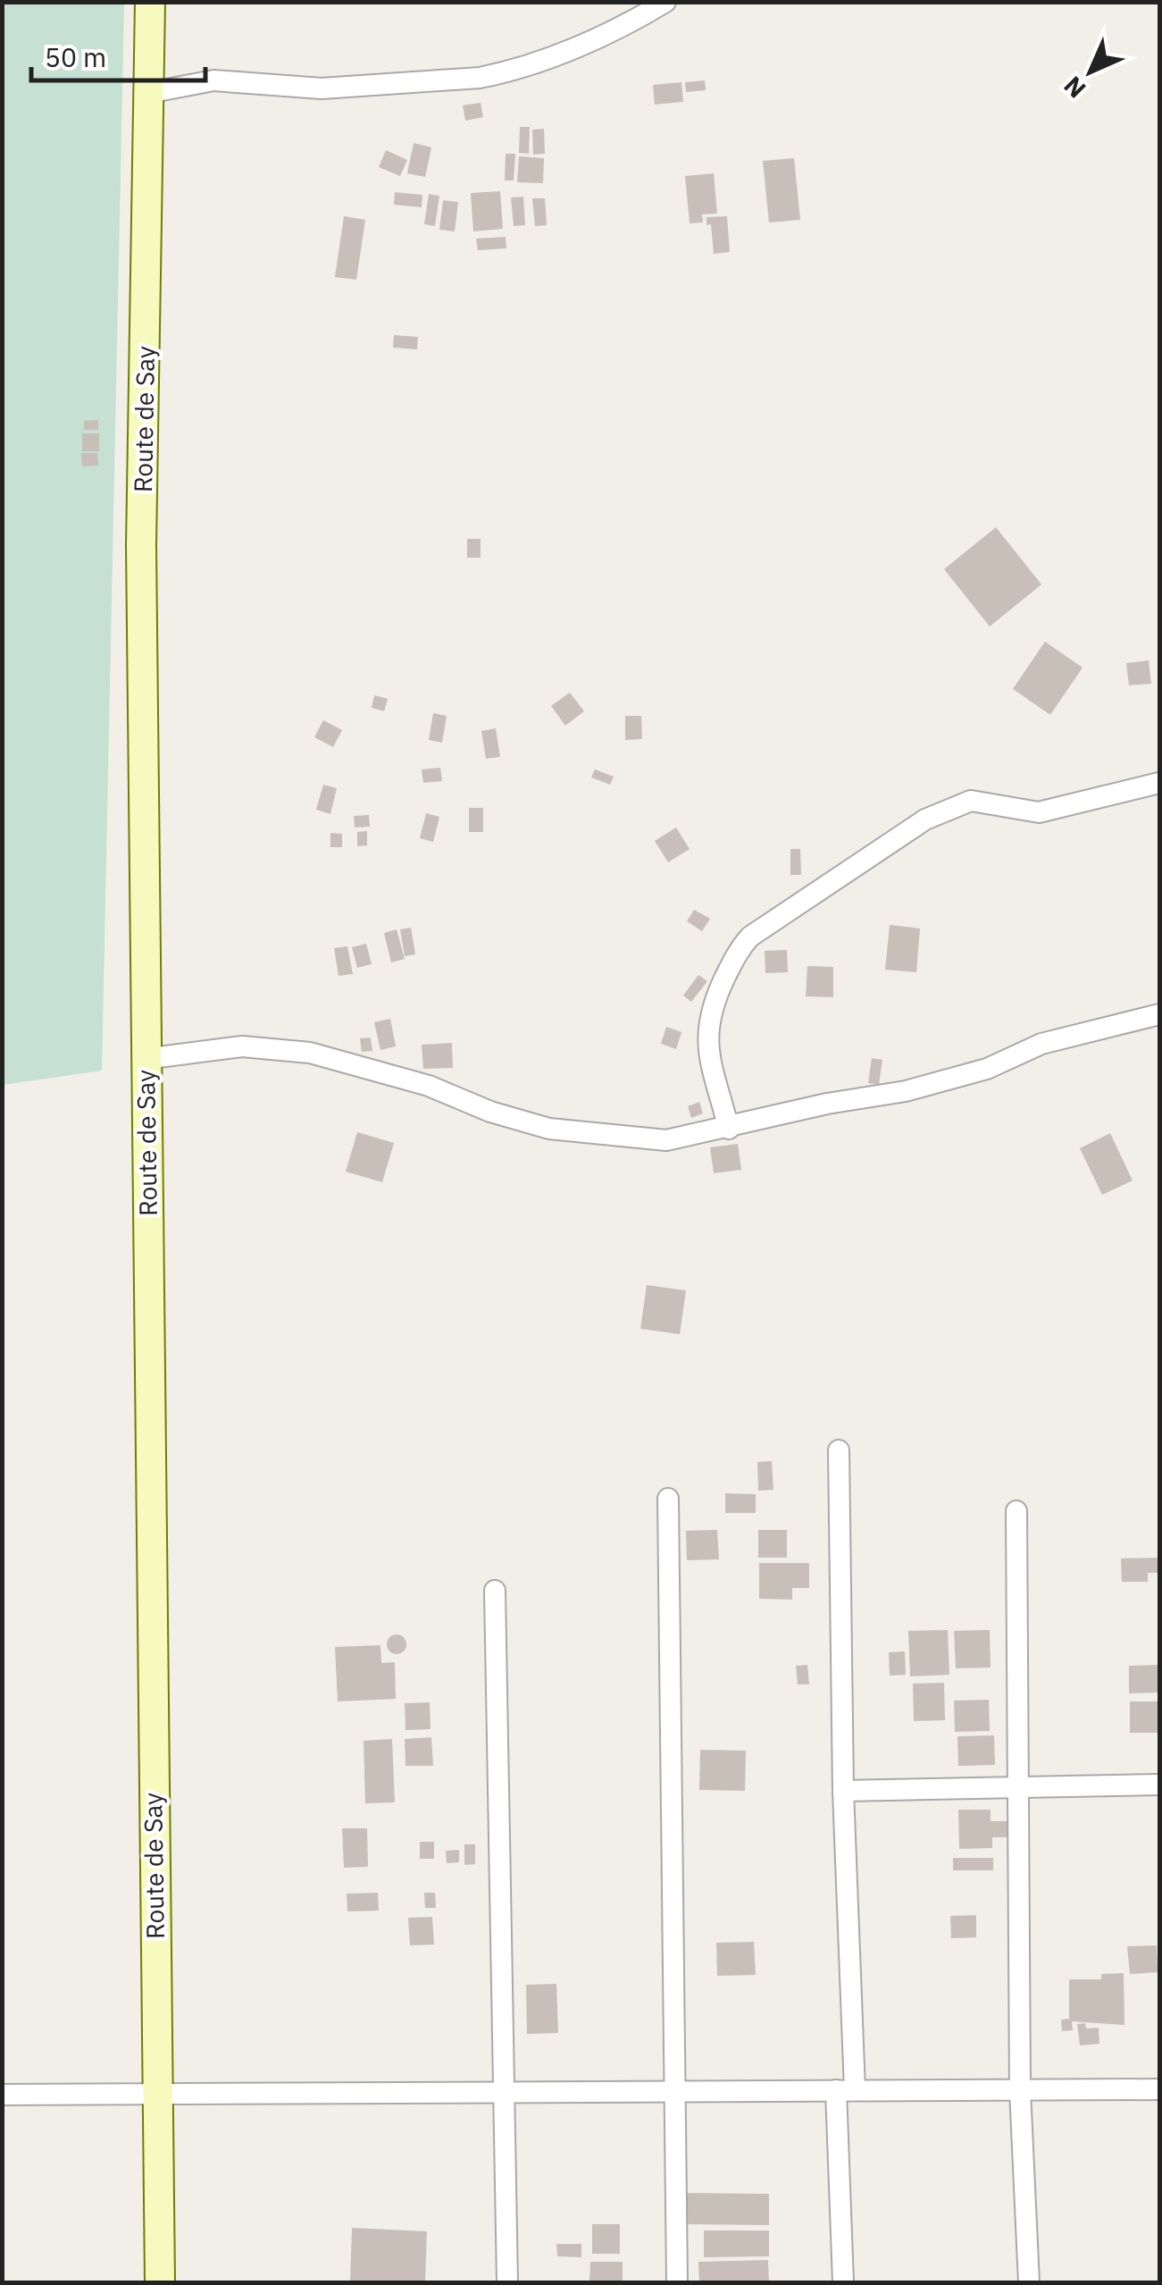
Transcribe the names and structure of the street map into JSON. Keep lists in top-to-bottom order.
{
  "streets": {
    "main road": ["Route de Say"]
  },
  "scale_bar": "50 m",
  "north": "bottom left"
}
